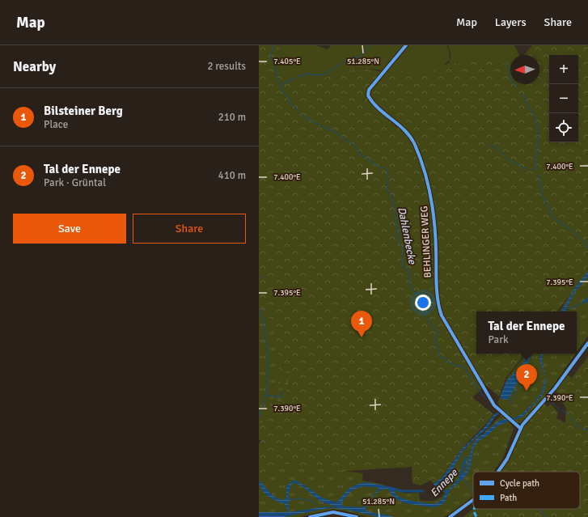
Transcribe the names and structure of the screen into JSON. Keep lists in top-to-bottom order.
{
  "streets": {
    "street": ["BEHLINGER WEG"]
  },
  "water": ["Dahlenbecke", "Ennepe"],
  "legend": ["Cycle path", "Path"],
  "north": "left",
  "page": {
    "header": "Map",
    "nav": ["Map", "Layers", "Share"],
    "heading": ["Nearby", "2 results"],
    "map_buttons": ["+", "−"],
    "list": [
      {
        "mark": "1",
        "name": "Bilsteiner Berg",
        "note": "Place",
        "value": "210 m"
      },
      {
        "mark": "2",
        "name": "Tal der Ennepe",
        "note": "Park · Grüntal",
        "value": "410 m"
      }
    ],
    "buttons": ["Save", "Share"],
    "pins": ["1", "2"],
    "popup": ["Tal der Ennepe", "Park"]
  },
  "coordinates": [
    "7.405°E",
    "51.285°N",
    "7.400°E",
    "7.395°E",
    "7.390°E"
  ]
}
